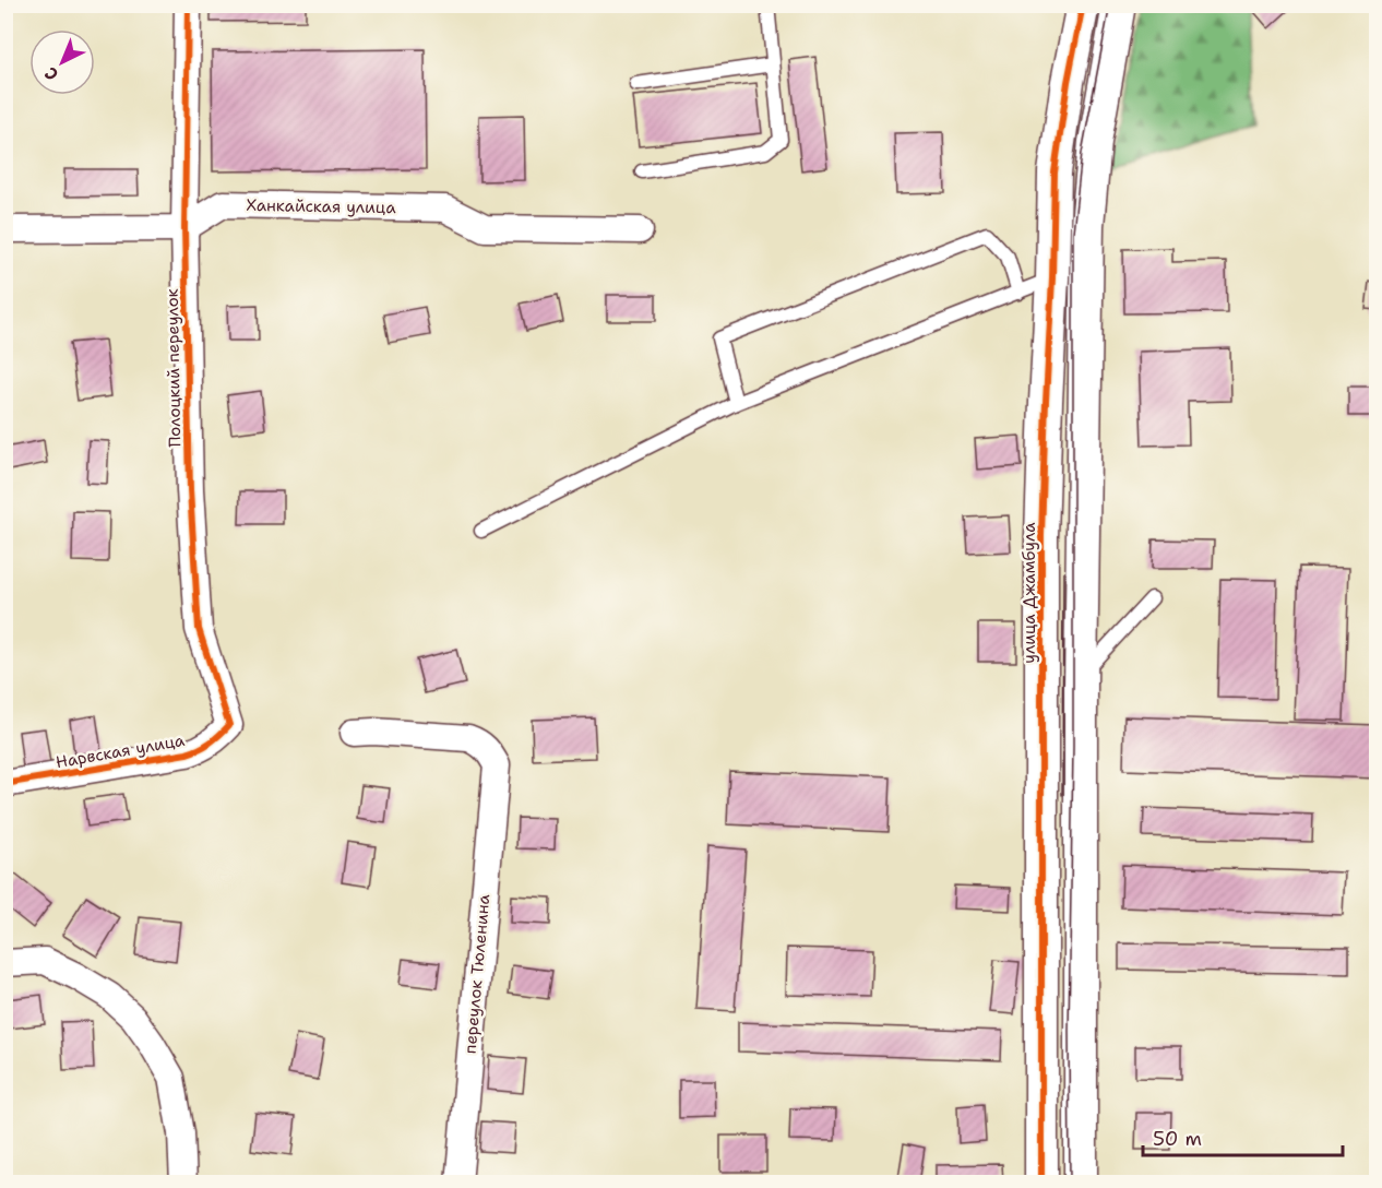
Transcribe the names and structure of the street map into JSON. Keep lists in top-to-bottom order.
{
  "streets": {
    "street": [
      "Ханкайская улица",
      "Полоцкий переулок",
      "улица Джамбула",
      "Нарвская улица",
      "переулок Тюленина"
    ]
  },
  "crossings": [
    ["Ханкайская улица", "Полоцкий переулок"],
    ["Полоцкий переулок", "Нарвская улица"]
  ],
  "scale_bar": "50 m",
  "north": "bottom left"
}
